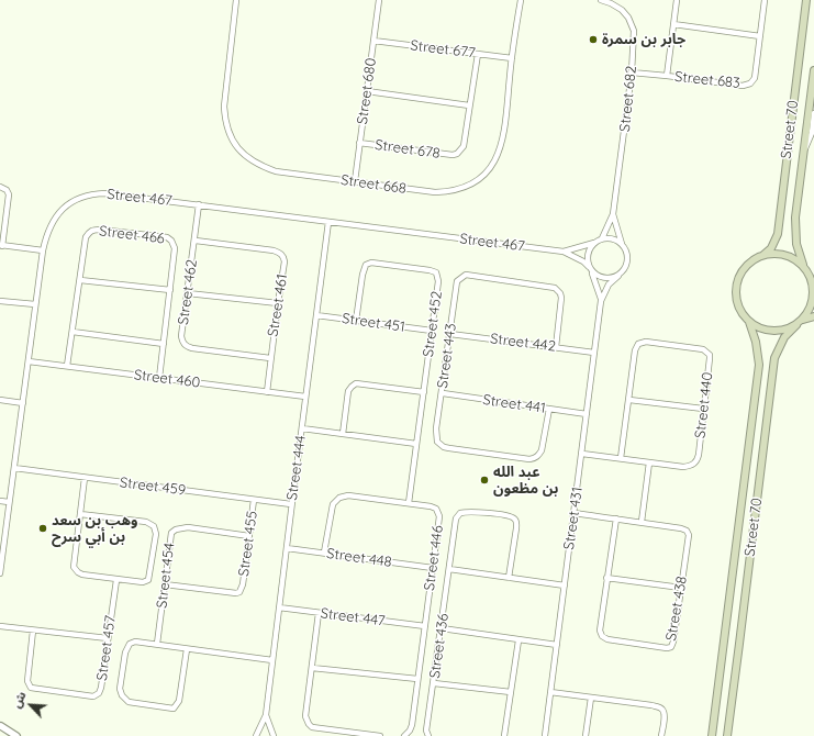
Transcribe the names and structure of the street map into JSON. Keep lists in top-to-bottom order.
{
  "streets": {
    "main road": ["Street 70"],
    "street": [
      "Street 677",
      "Street 683",
      "Street 680",
      "Street 682",
      "Street 678",
      "Street 668",
      "Street 467",
      "Street 466",
      "Street 462",
      "Street 461",
      "Street 451",
      "Street 452",
      "Street 442",
      "Street 443",
      "Street 460",
      "Street 441",
      "Street 440",
      "Street 444",
      "Street 459",
      "Street 431",
      "Street 455",
      "Street 448",
      "Street 446",
      "Street 454",
      "Street 438",
      "Street 447",
      "Street 436",
      "Street 457"
    ]
  },
  "crossings": [
    ["Street 677", "Street 680"],
    ["Street 677", "Street 678"],
    ["Street 677", "Street 668"],
    ["Street 683", "Street 682"],
    ["Street 680", "Street 678"],
    ["Street 680", "Street 668"],
    ["Street 682", "Street 467"],
    ["Street 682", "Street 431"],
    ["Street 467", "Street 462"],
    ["Street 467", "Street 460"],
    ["Street 467", "Street 444"],
    ["Street 467", "Street 459"],
    ["Street 467", "Street 431"],
    ["Street 466", "Street 460"],
    ["Street 462", "Street 461"],
    ["Street 461", "Street 460"],
    ["Street 451", "Street 452"],
    ["Street 451", "Street 444"],
    ["Street 452", "Street 446"],
    ["Street 442", "Street 443"],
    ["Street 442", "Street 431"],
    ["Street 443", "Street 441"],
    ["Street 460", "Street 444"],
    ["Street 441", "Street 431"],
    ["Street 440", "Street 431"],
    ["Street 444", "Street 459"],
    ["Street 444", "Street 448"],
    ["Street 444", "Street 447"],
    ["Street 459", "Street 455"],
    ["Street 431", "Street 438"],
    ["Street 455", "Street 454"],
    ["Street 448", "Street 446"],
    ["Street 446", "Street 447"]
  ],
  "places": ["جابر بن سمرة", "عبد الله بن مظعون", "وهب بن سعد بن أبي سرح"],
  "north": "top left"
}
